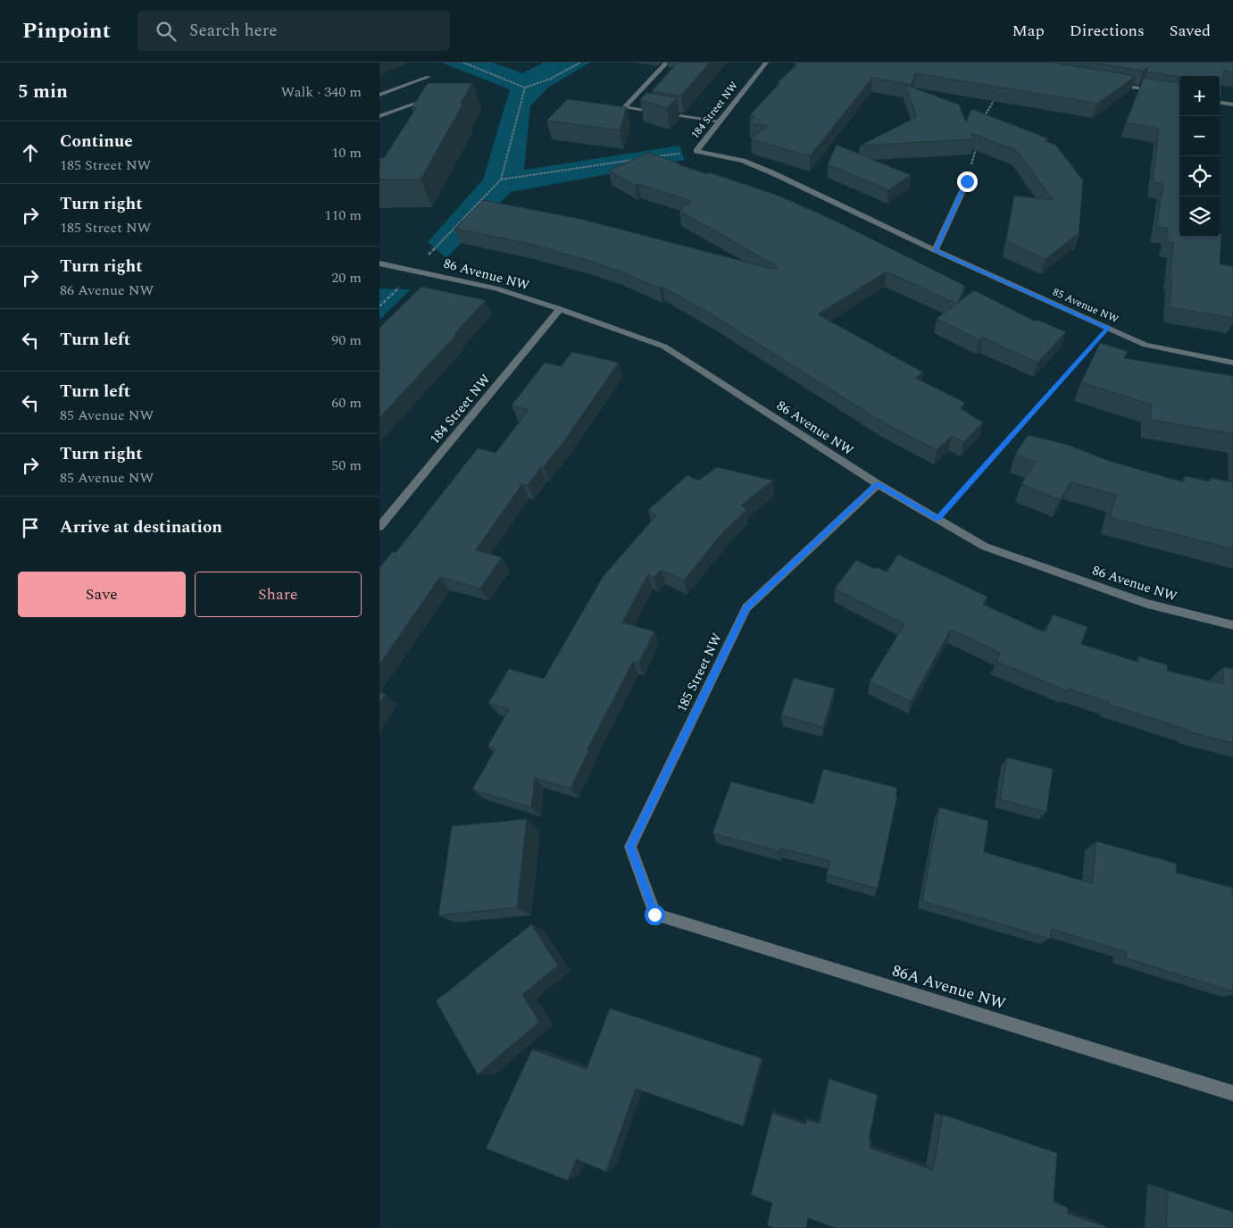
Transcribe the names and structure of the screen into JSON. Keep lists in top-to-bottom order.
{
  "streets": {
    "street": [
      "184 Street NW",
      "86 Avenue NW",
      "85 Avenue NW",
      "185 Street NW",
      "86A Avenue NW"
    ]
  },
  "crossings": [
    ["184 Street NW", "86 Avenue NW"],
    ["184 Street NW", "85 Avenue NW"],
    ["86 Avenue NW", "185 Street NW"],
    ["185 Street NW", "86A Avenue NW"]
  ],
  "page": {
    "header": "Pinpoint",
    "search": "Search here",
    "nav": ["Map", "Directions", "Saved"],
    "heading": ["5 min", "Walk · 340 m"],
    "map_buttons": ["+", "−"],
    "list": [
      ["Continue", "185 Street NW", "10 m"],
      ["Turn right", "185 Street NW", "110 m"],
      ["Turn right", "86 Avenue NW", "20 m"],
      ["Turn left", "90 m"],
      ["Turn left", "85 Avenue NW", "60 m"],
      ["Turn right", "85 Avenue NW", "50 m"],
      "Arrive at destination"
    ],
    "buttons": ["Save", "Share"]
  }
}
